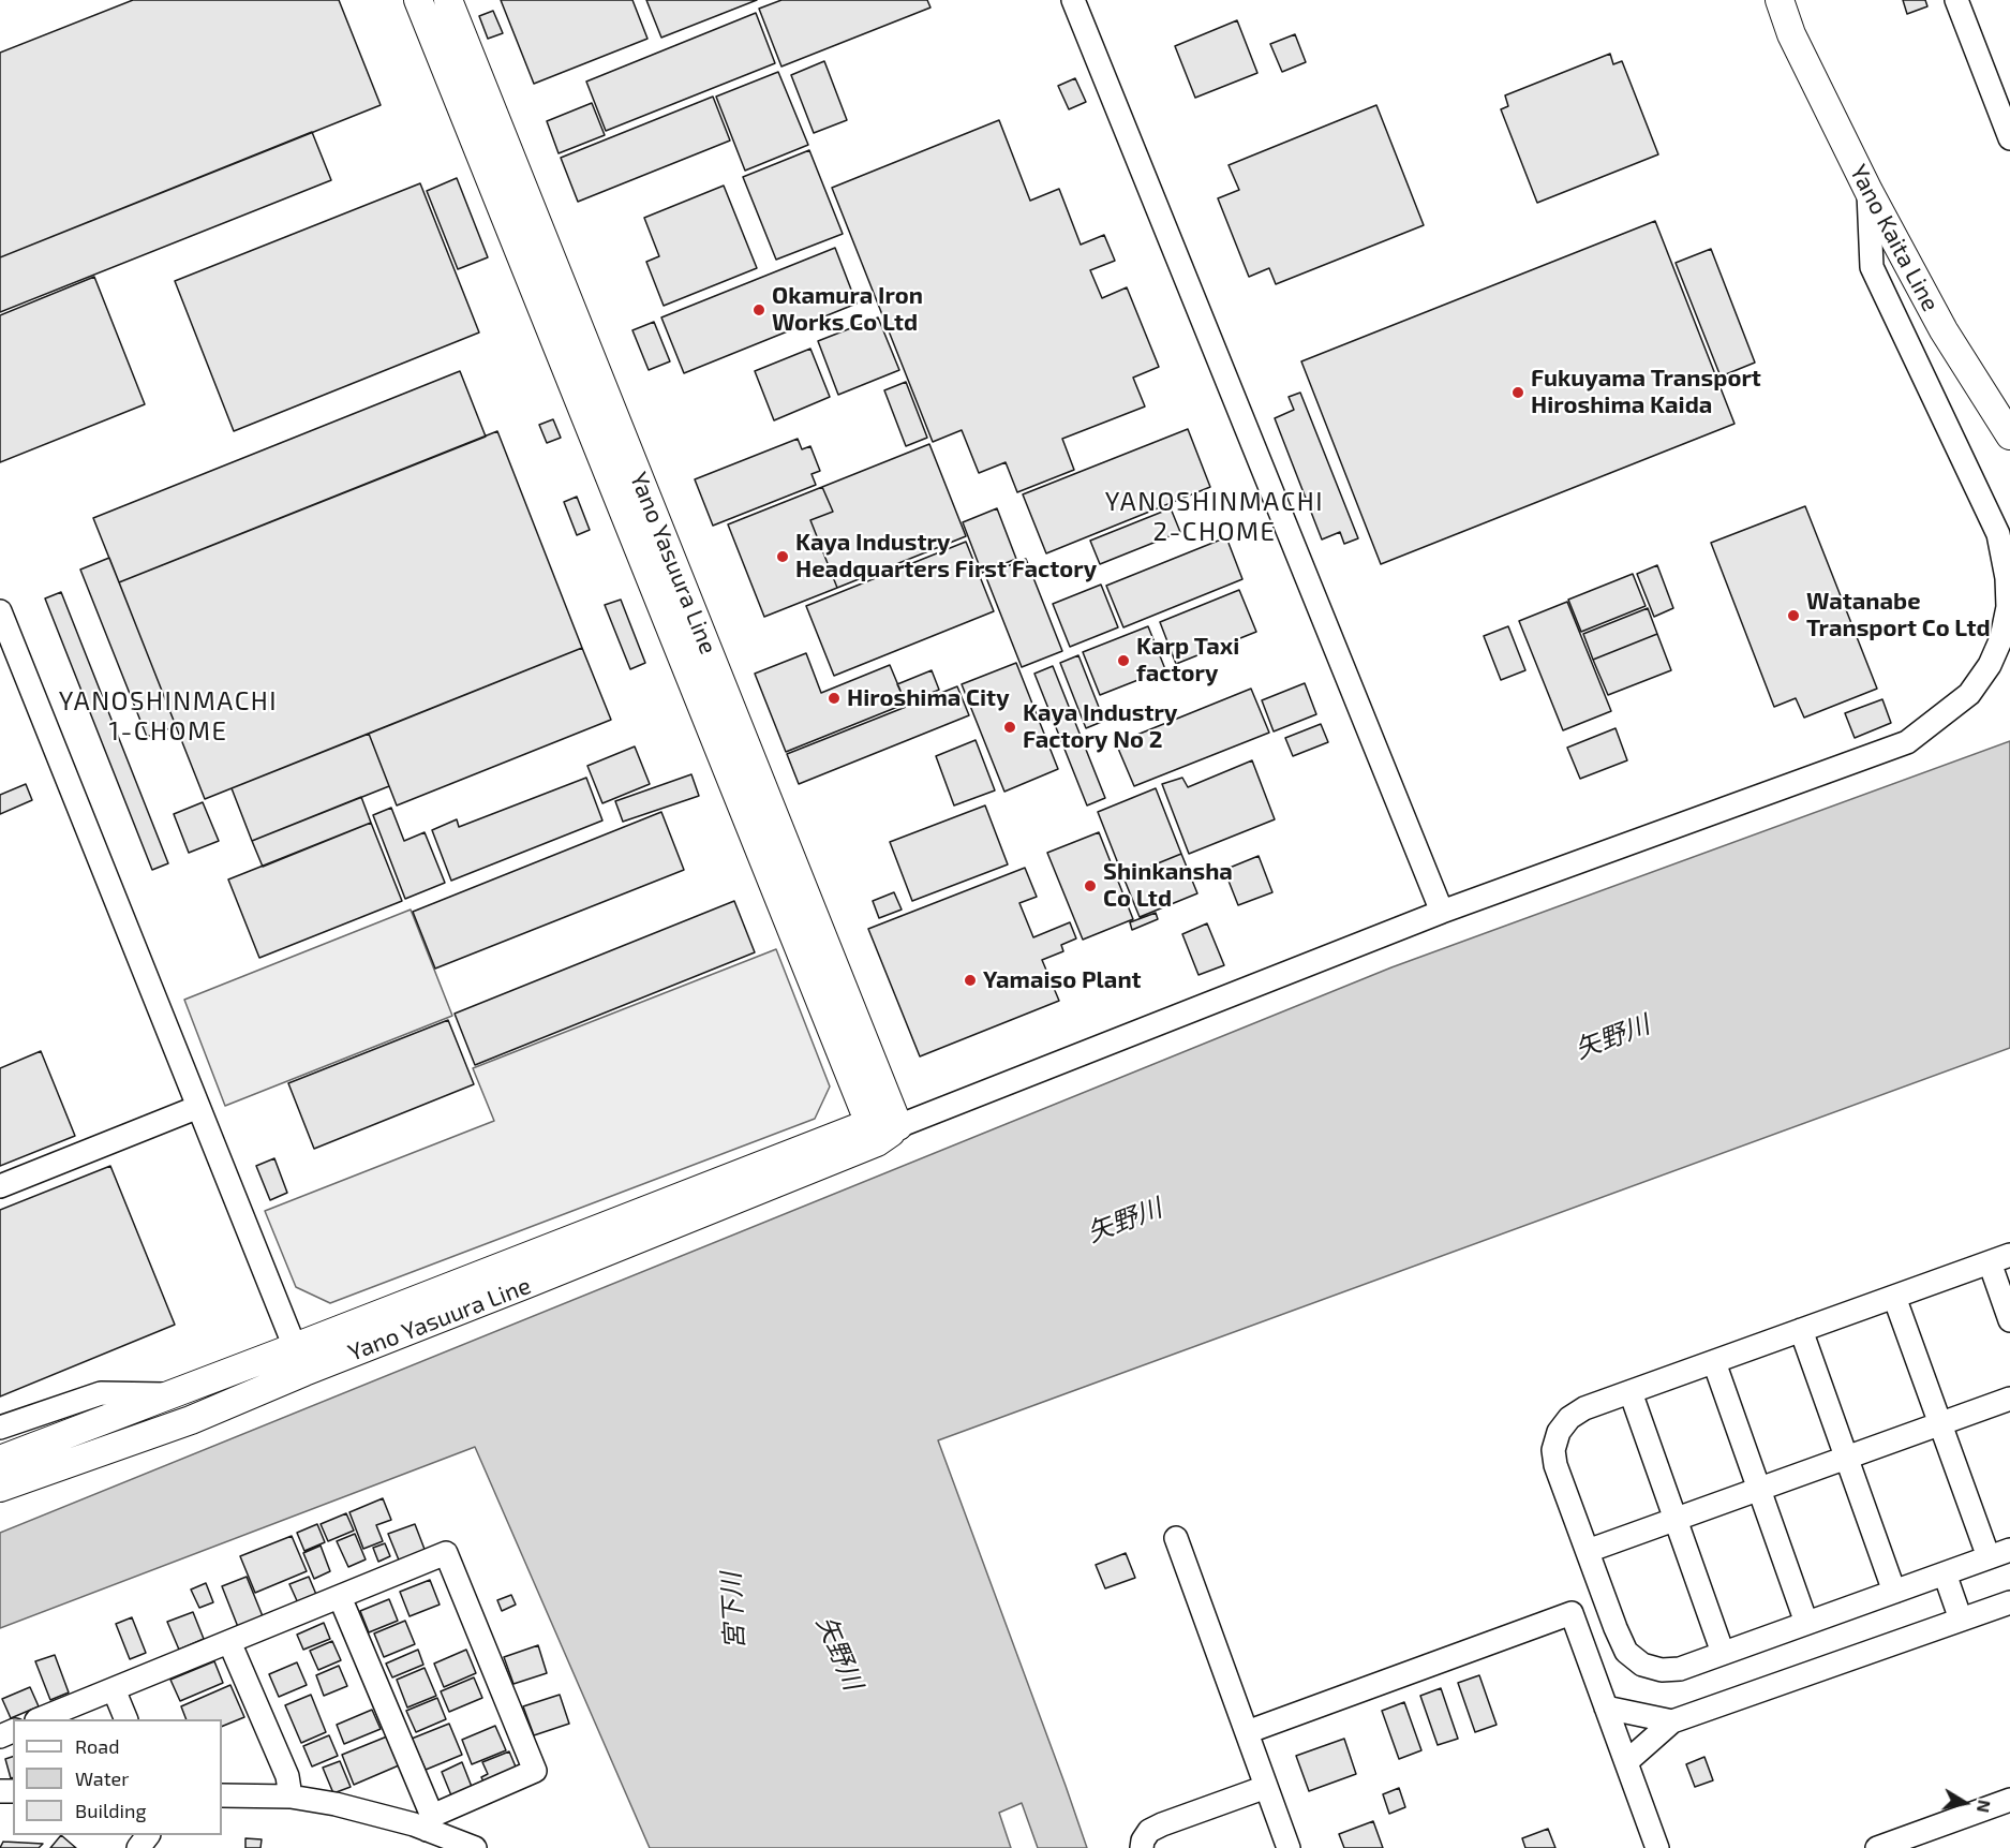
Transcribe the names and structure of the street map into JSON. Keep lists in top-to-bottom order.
{
  "streets": {
    "main road": ["Yano Kaita Line", "Yano Yasuura Line"]
  },
  "districts": ["YANOSHINMACHI 2-CHOME", "YANOSHINMACHI 1-CHOME"],
  "water": ["矢野川", "宮下川"],
  "places": [
    "Okamura Iron Works Co Ltd",
    "Fukuyama Transport Hiroshima Kaida",
    "Kaya Industry Headquarters First Factory",
    "Watanabe Transport Co Ltd",
    "Karp Taxi factory",
    "Hiroshima City",
    "Kaya Industry Factory No 2",
    "Shinkansha Co Ltd",
    "Yamaiso Plant"
  ],
  "legend": ["Road", "Water", "Building"],
  "north": "right"
}
